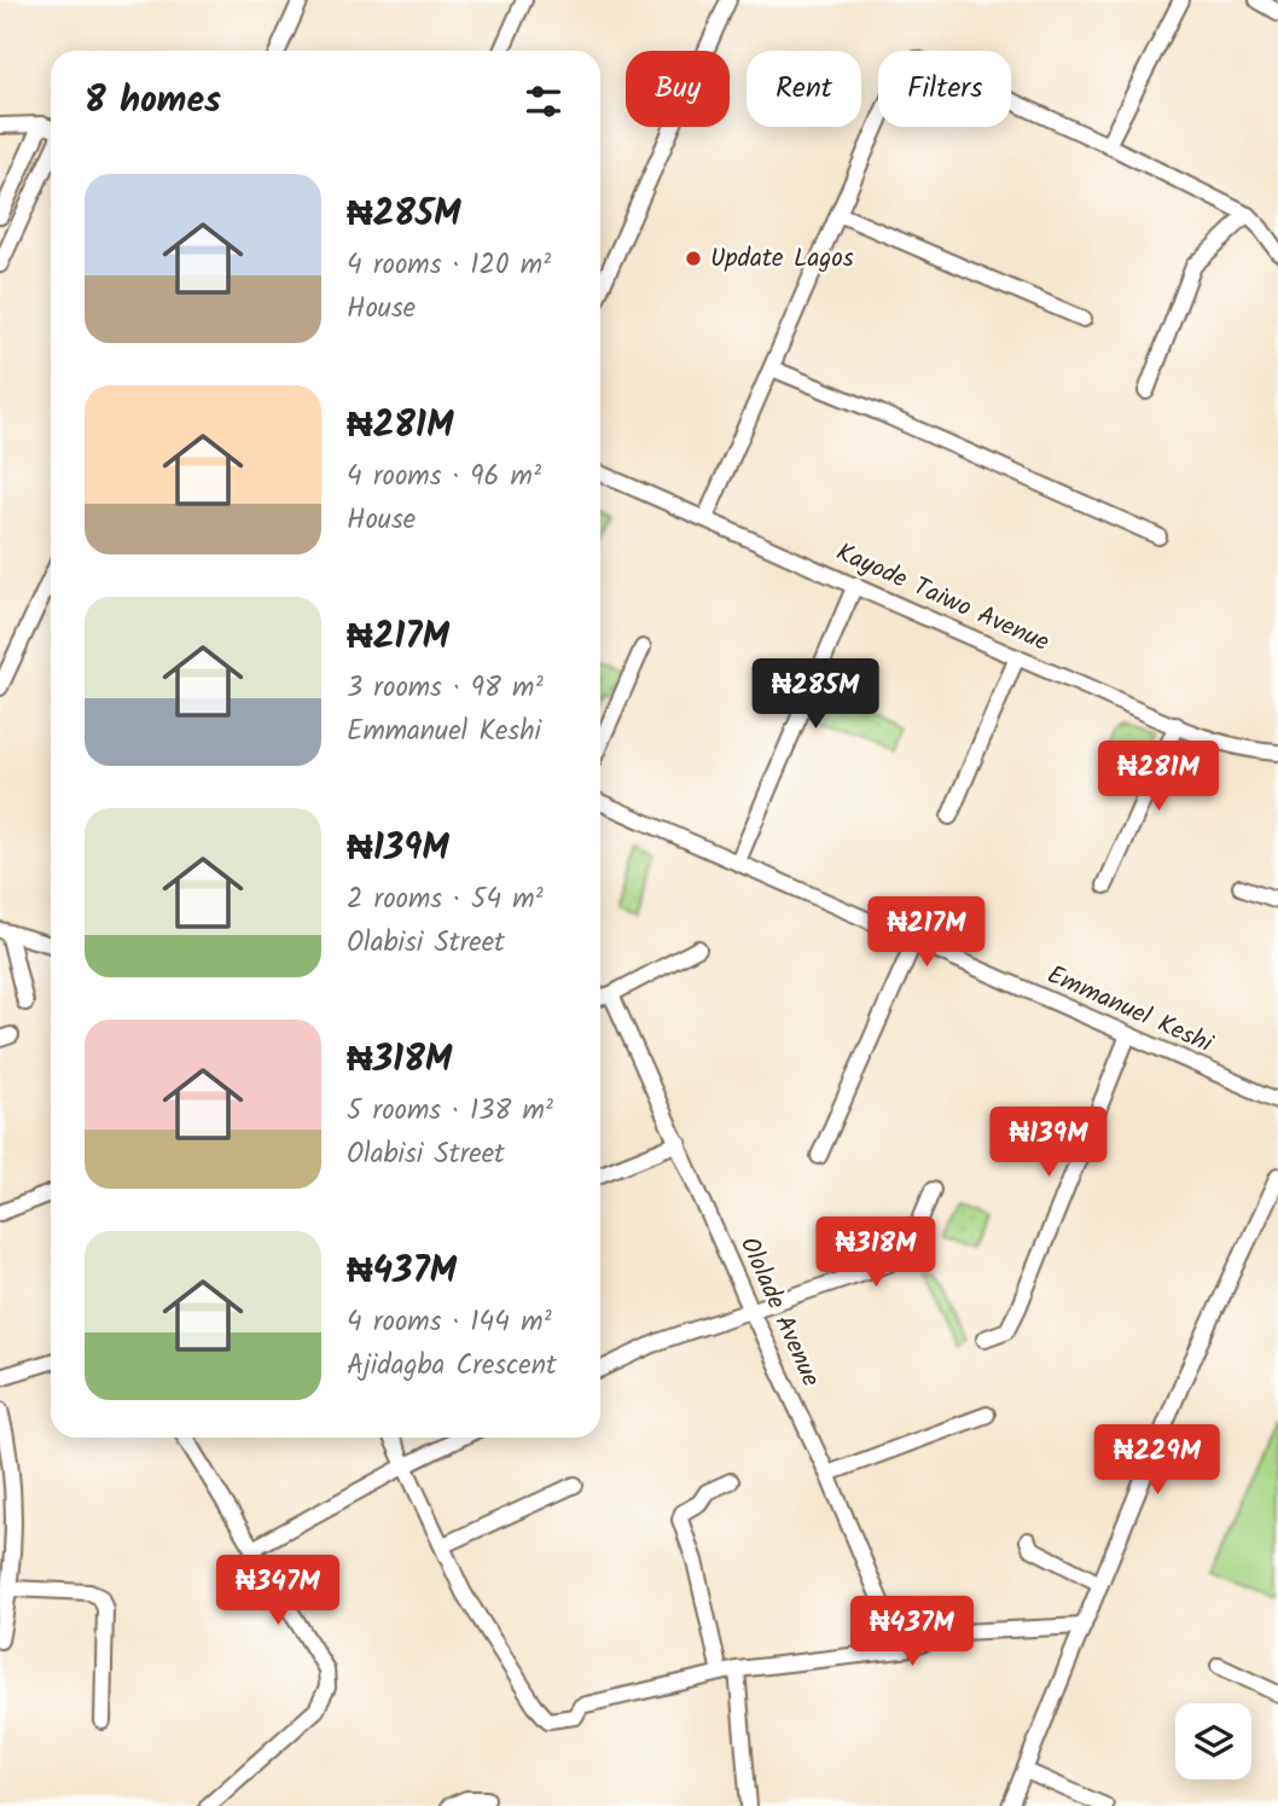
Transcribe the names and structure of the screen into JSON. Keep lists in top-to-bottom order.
{
  "streets": {
    "street": ["Kayode Taiwo Avenue", "Emmanuel Keshi", "Ololade Avenue"]
  },
  "places": ["Update Lagos"],
  "page": {
    "chip": ["Buy", "Rent", "Filters"],
    "heading": "8 homes",
    "list": [
      {
        "name": "₦285M",
        "note": "4 rooms · 120 m² · House"
      },
      {
        "name": "₦281M",
        "note": "4 rooms · 96 m² · House"
      },
      {
        "name": "₦217M",
        "note": "3 rooms · 98 m² · Emmanuel Keshi"
      },
      {
        "name": "₦139M",
        "note": "2 rooms · 54 m² · Olabisi Street"
      },
      {
        "name": "₦318M",
        "note": "5 rooms · 138 m² · Olabisi Street"
      },
      {
        "name": "₦437M",
        "note": "4 rooms · 144 m² · Ajidagba Crescent"
      }
    ],
    "price": [
      "₦285M",
      "₦281M",
      "₦217M",
      "₦139M",
      "₦318M",
      "₦229M",
      "₦347M",
      "₦437M"
    ]
  }
}
